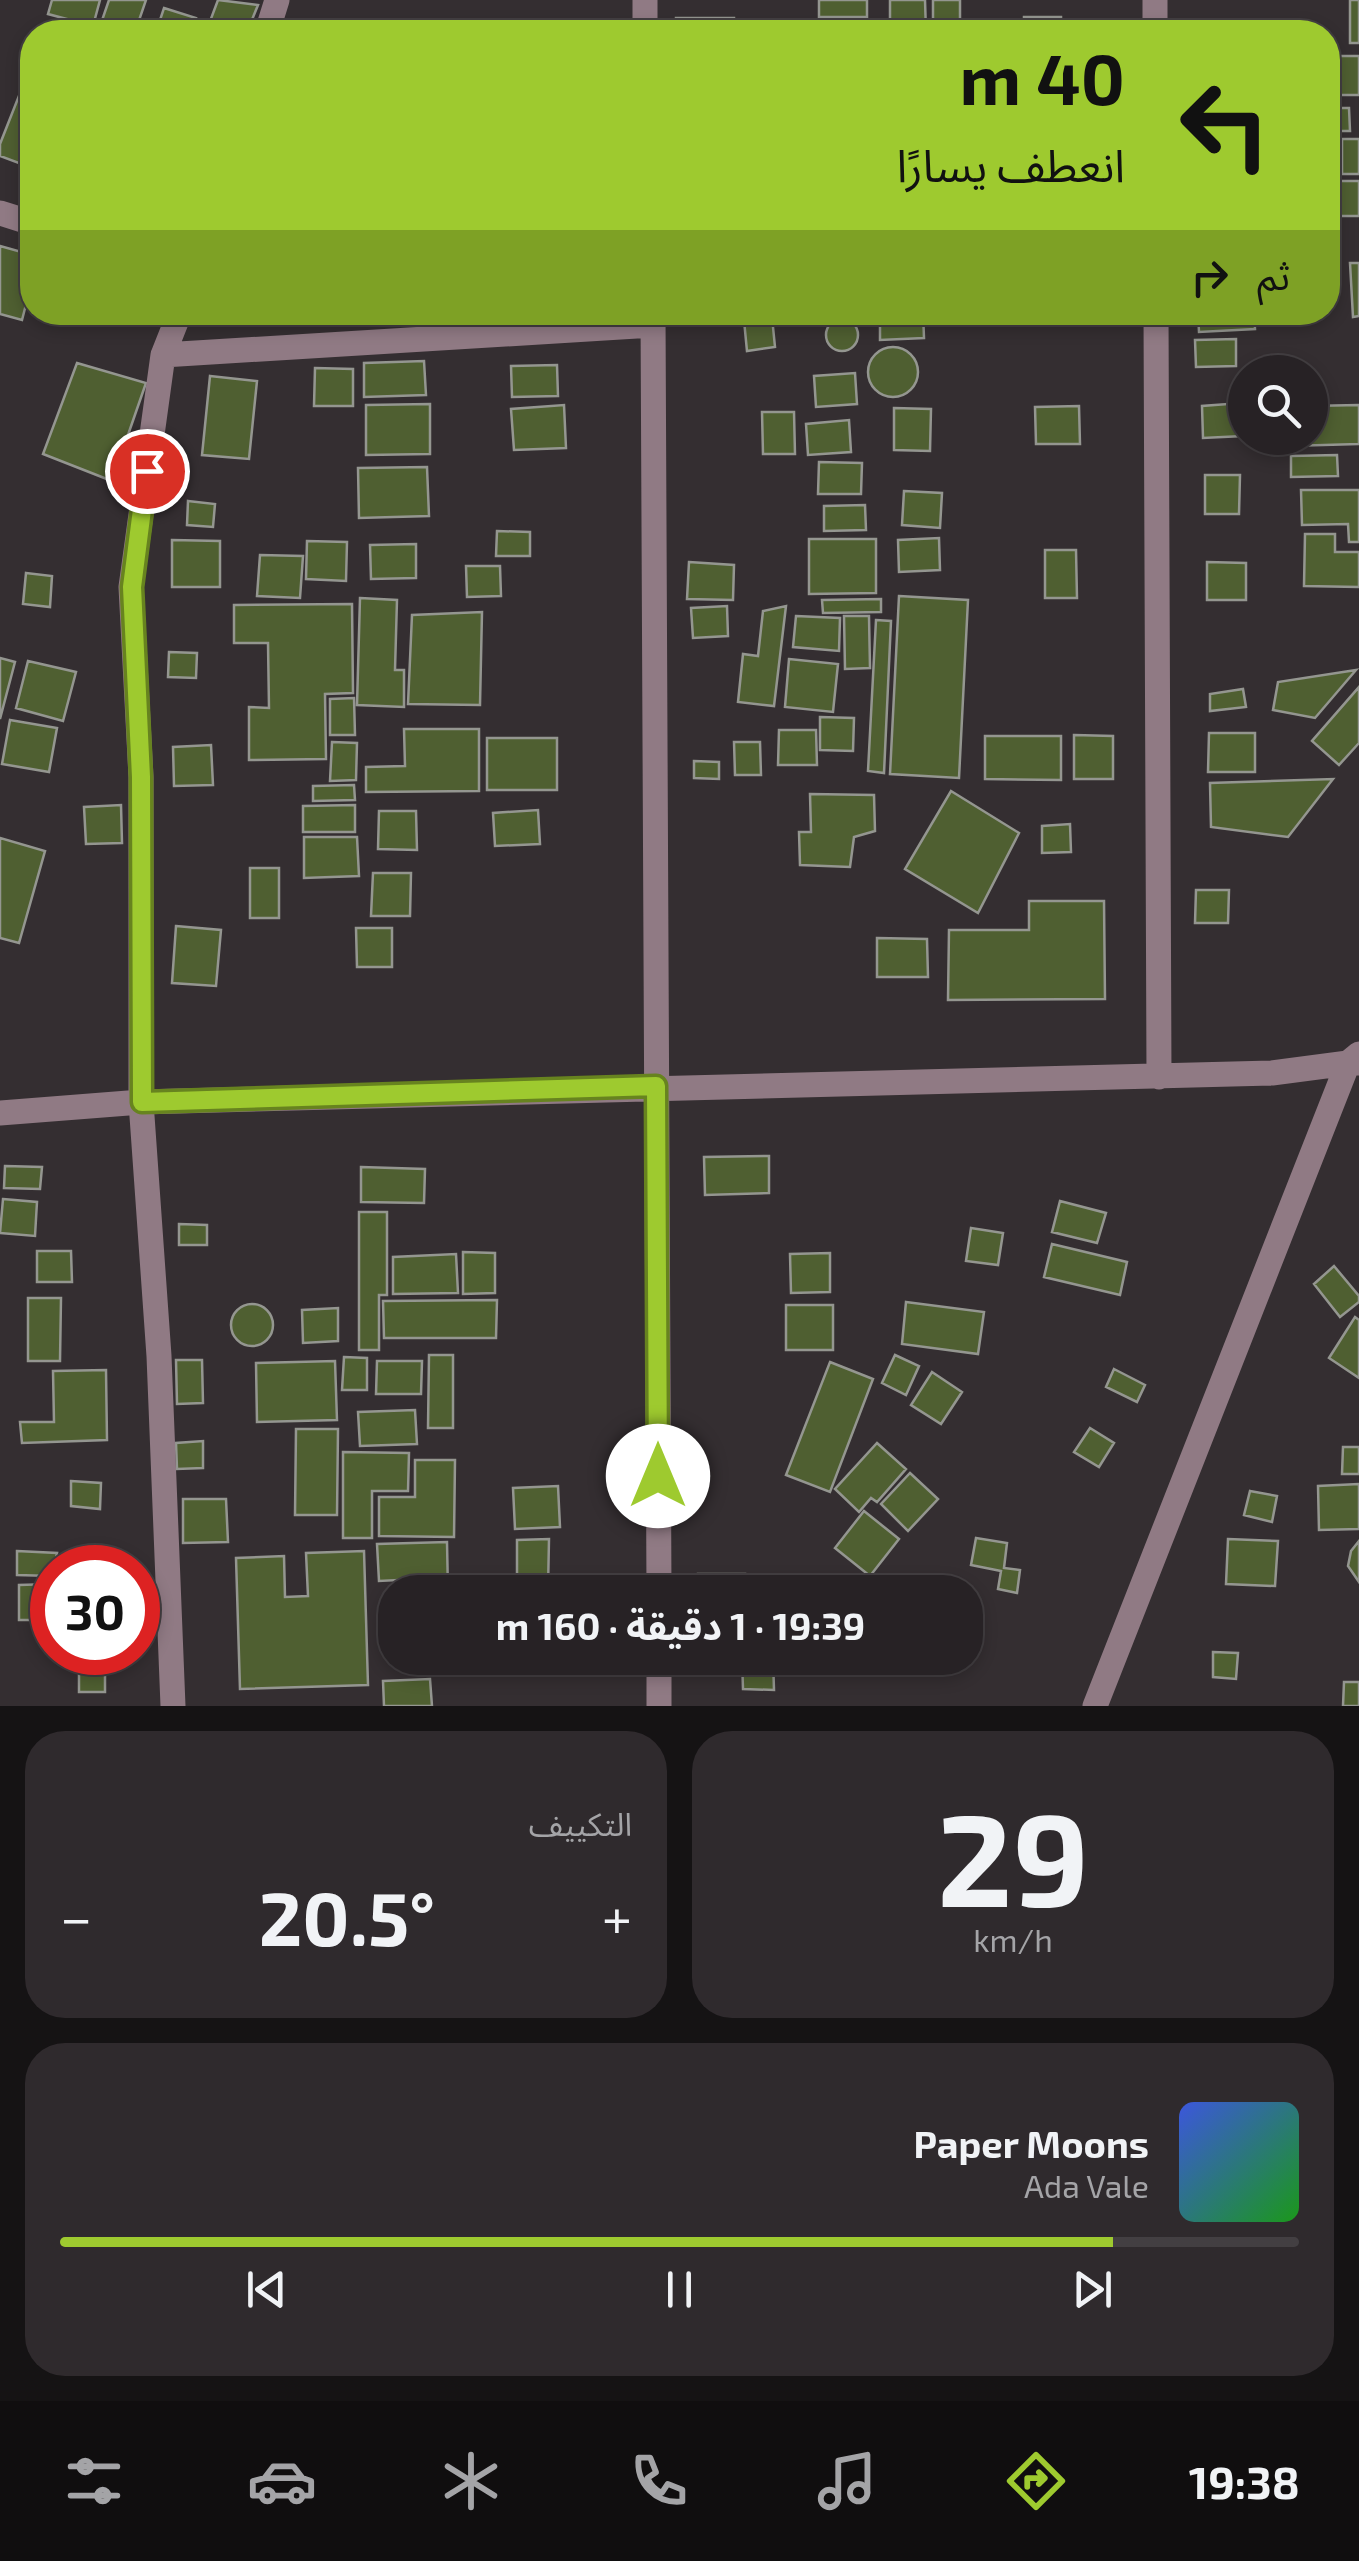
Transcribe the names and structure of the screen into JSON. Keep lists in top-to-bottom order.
{
  "page": {
    "turn": ["40 m", "انعطف يسارًا"],
    "then": "ثم",
    "limit": "30",
    "trip": "19:39 · 1 دقيقة · 160 m",
    "tile": [
      ["29", "km/h"],
      "التكييف"
    ],
    "heat": ["−", "20.5°", "+"],
    "song": ["Paper Moons", "Ada Vale"],
    "tabs": "19:38"
  }
}
